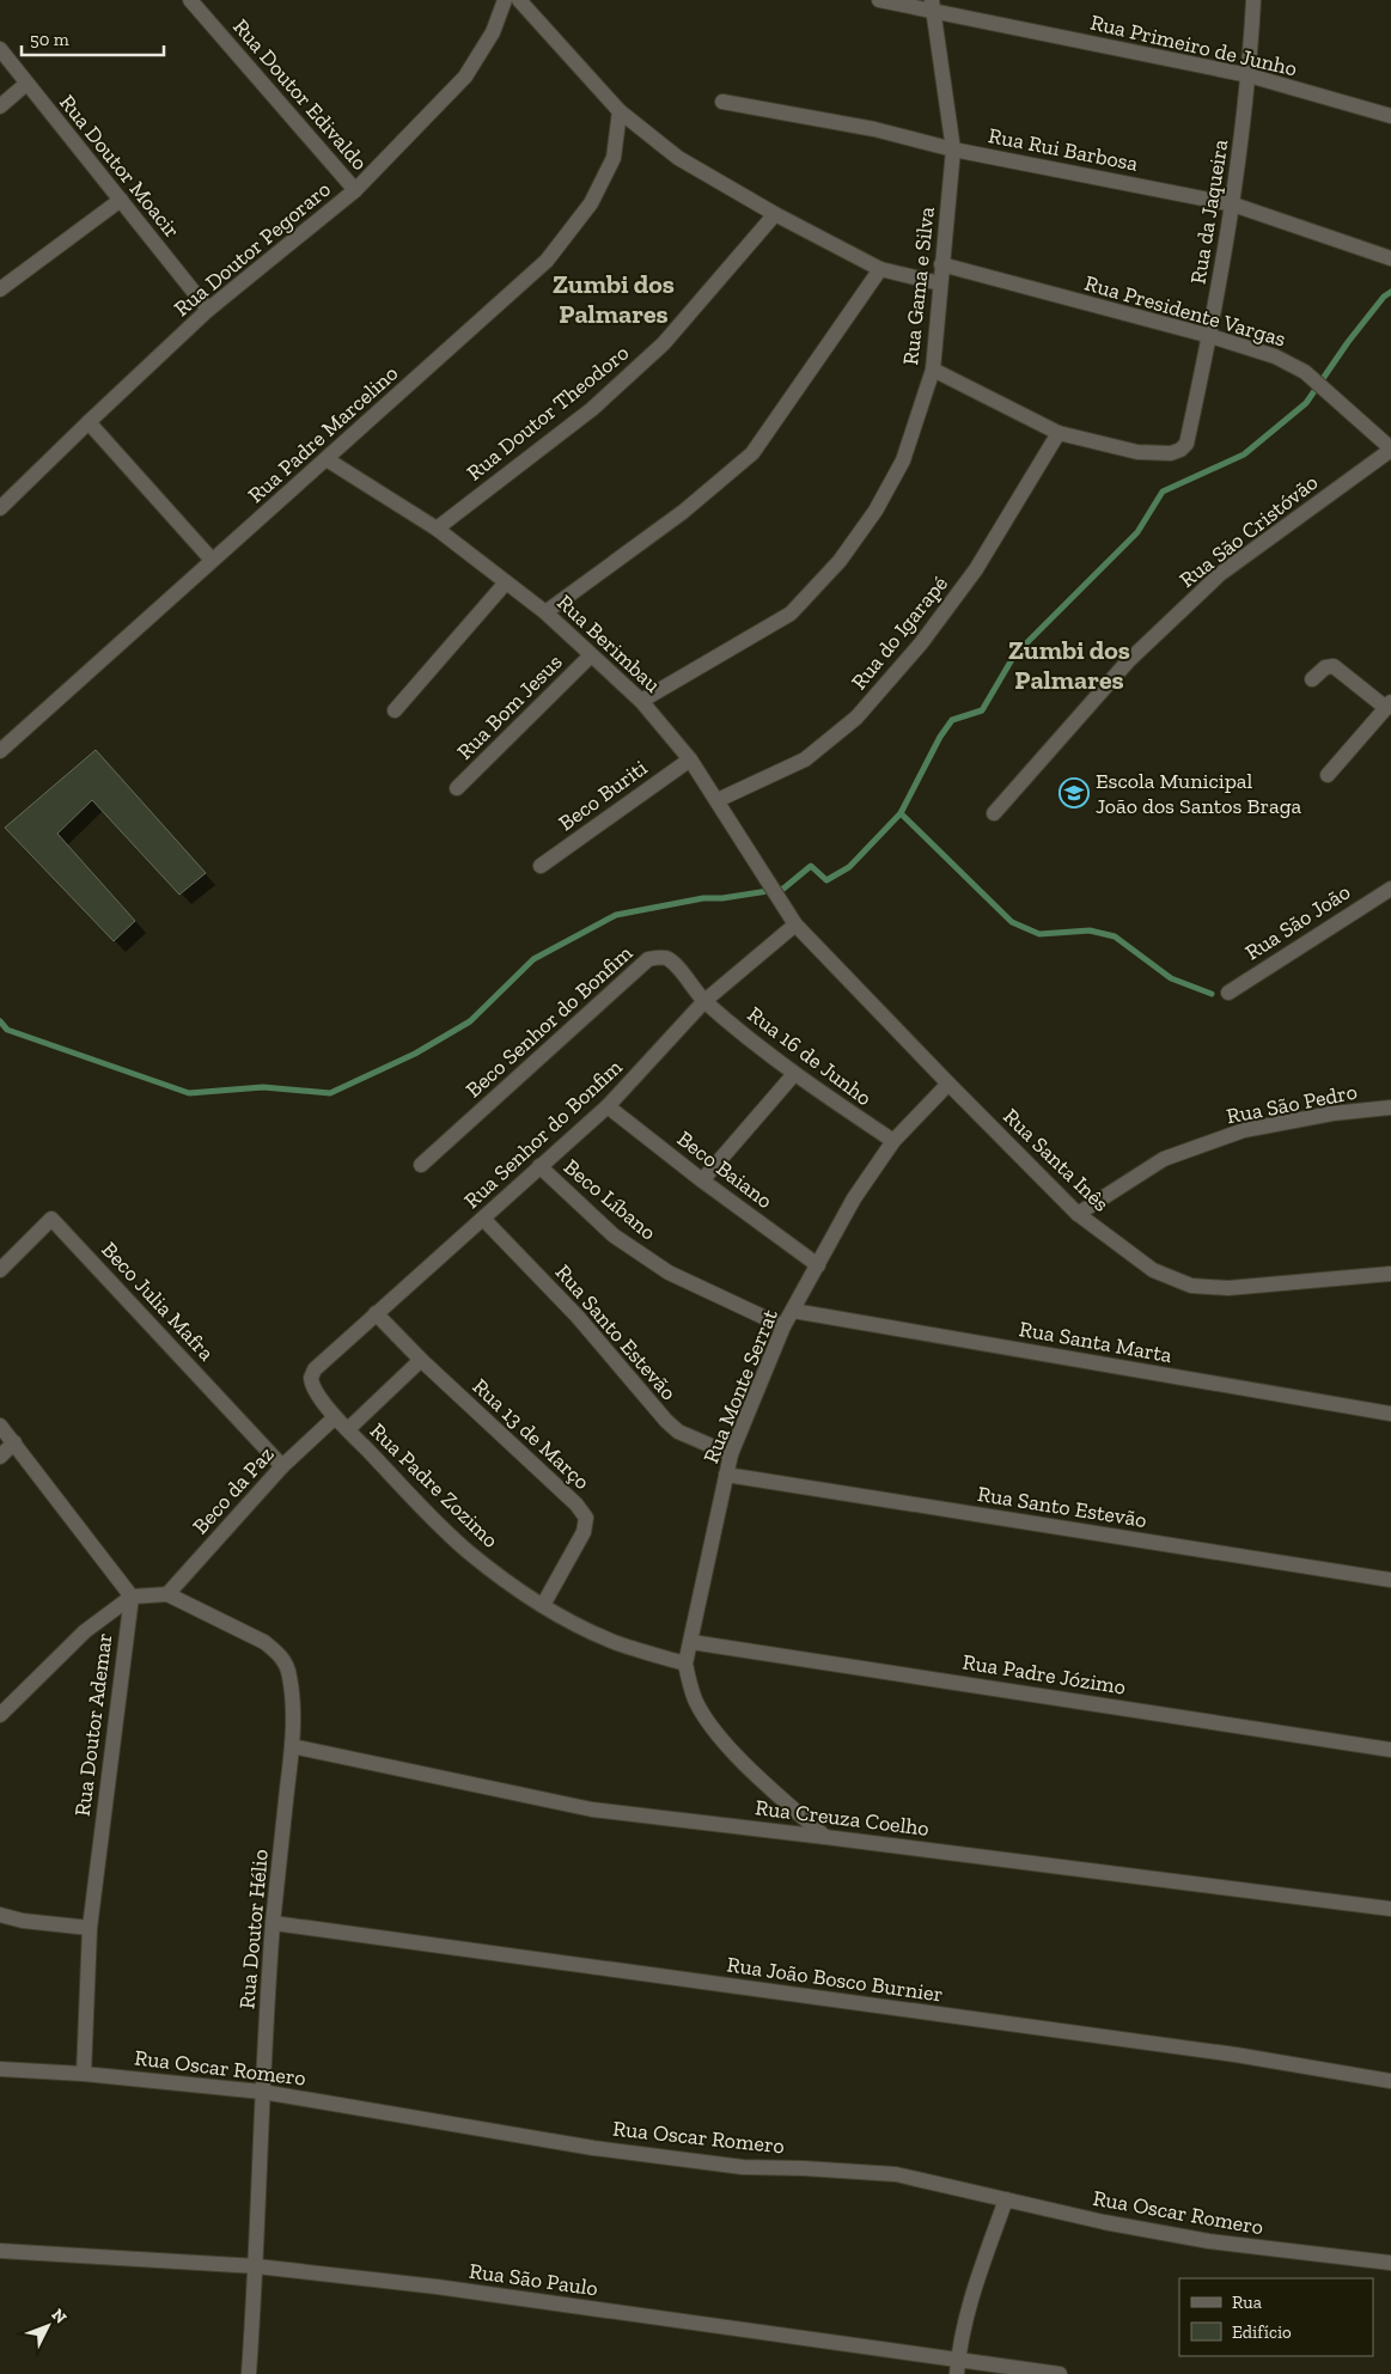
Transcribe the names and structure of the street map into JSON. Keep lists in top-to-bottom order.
{
  "streets": {
    "street": [
      "Rua Primeiro de Junho",
      "Rua Doutor Edivaldo",
      "Rua Rui Barbosa",
      "Rua Doutor Moacir",
      "Rua da Jaqueira",
      "Rua Doutor Pegoraro",
      "Rua Gama e Silva",
      "Rua Presidente Vargas",
      "Rua Doutor Theodoro",
      "Rua Padre Marcelino",
      "Rua São Cristóvão",
      "Rua do Igarapé",
      "Rua Berimbau",
      "Rua Bom Jesus",
      "Beco Buriti",
      "Rua São João",
      "Beco Senhor do Bonfim",
      "Rua 16 de Junho",
      "Rua São Pedro",
      "Rua Senhor do Bonfim",
      "Rua Santa Inês",
      "Beco Baiano",
      "Beco Líbano",
      "Beco Julia Mafra",
      "Rua Santo Estevão",
      "Rua Santa Marta",
      "Rua Monte Serrat",
      "Rua 13 de Março",
      "Rua Padre Zozimo",
      "Beco da Paz",
      "Rua Padre Józimo",
      "Rua Doutor Ademar",
      "Rua Creuza Coelho",
      "Rua Doutor Hélio",
      "Rua João Bosco Burnier",
      "Rua Oscar Romero",
      "Rua São Paulo"
    ]
  },
  "crossings": [
    ["Rua Primeiro de Junho", "Rua da Jaqueira"],
    ["Rua Primeiro de Junho", "Rua Gama e Silva"],
    ["Rua Doutor Edivaldo", "Rua Doutor Pegoraro"],
    ["Rua Rui Barbosa", "Rua da Jaqueira"],
    ["Rua Rui Barbosa", "Rua Gama e Silva"],
    ["Rua Doutor Moacir", "Rua Doutor Pegoraro"],
    ["Rua da Jaqueira", "Rua Presidente Vargas"],
    ["Rua da Jaqueira", "Rua do Igarapé"],
    ["Rua Gama e Silva", "Rua Presidente Vargas"],
    ["Rua Gama e Silva", "Rua Berimbau"],
    ["Rua Presidente Vargas", "Rua São Cristóvão"],
    ["Rua Doutor Theodoro", "Rua Berimbau"],
    ["Rua Padre Marcelino", "Rua Berimbau"],
    ["Rua do Igarapé", "Rua Berimbau"],
    ["Rua Berimbau", "Rua Bom Jesus"],
    ["Rua Berimbau", "Beco Buriti"],
    ["Rua Berimbau", "Rua Senhor do Bonfim"],
    ["Rua Berimbau", "Rua Santa Inês"],
    ["Beco Senhor do Bonfim", "Rua 16 de Junho"],
    ["Beco Senhor do Bonfim", "Rua Senhor do Bonfim"],
    ["Rua 16 de Junho", "Rua Senhor do Bonfim"],
    ["Rua 16 de Junho", "Rua Monte Serrat"],
    ["Rua São Pedro", "Rua Santa Inês"],
    ["Rua Senhor do Bonfim", "Rua Santa Inês"],
    ["Rua Senhor do Bonfim", "Beco Baiano"],
    ["Rua Senhor do Bonfim", "Beco Líbano"],
    ["Rua Senhor do Bonfim", "Rua Santo Estevão"],
    ["Rua Senhor do Bonfim", "Rua 13 de Março"],
    ["Rua Senhor do Bonfim", "Rua Padre Zozimo"],
    ["Rua Santa Inês", "Rua Monte Serrat"],
    ["Beco Baiano", "Rua Monte Serrat"],
    ["Beco Líbano", "Rua Monte Serrat"],
    ["Beco Julia Mafra", "Beco da Paz"],
    ["Rua Santo Estevão", "Rua Monte Serrat"],
    ["Rua Santa Marta", "Rua Monte Serrat"],
    ["Rua Monte Serrat", "Rua Padre Zozimo"],
    ["Rua Monte Serrat", "Rua Padre Józimo"],
    ["Rua Monte Serrat", "Rua Creuza Coelho"],
    ["Rua 13 de Março", "Rua Padre Zozimo"],
    ["Rua Padre Zozimo", "Beco da Paz"],
    ["Beco da Paz", "Rua Doutor Hélio"],
    ["Rua Doutor Ademar", "Rua Doutor Hélio"],
    ["Rua Doutor Ademar", "Rua Oscar Romero"],
    ["Rua Creuza Coelho", "Rua Doutor Hélio"],
    ["Rua Doutor Hélio", "Rua João Bosco Burnier"],
    ["Rua Doutor Hélio", "Rua Oscar Romero"],
    ["Rua Doutor Hélio", "Rua São Paulo"]
  ],
  "districts": ["Zumbi dos Palmares", "Zumbi dos Palmares"],
  "places": {
    "school or university": ["Escola Municipal João dos Santos Braga"]
  },
  "legend": ["Rua", "Edifício"],
  "scale_bar": "50 m",
  "north": "top right"
}
